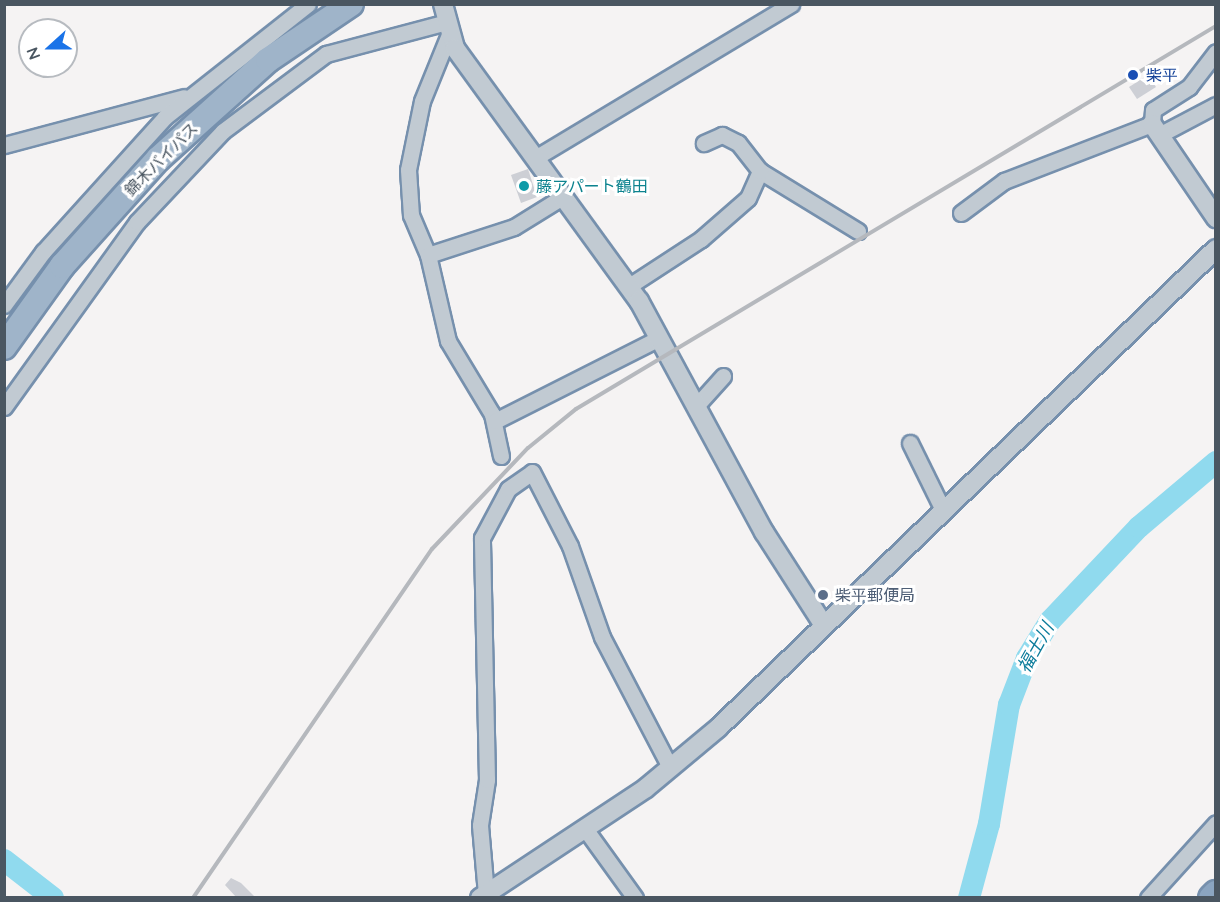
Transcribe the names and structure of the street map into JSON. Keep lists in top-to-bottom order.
{
  "streets": {
    "highway": ["錦木バイパス"]
  },
  "water": ["福士川"],
  "places": ["柴平", "藤アパート鶴田", "柴平郵便局"],
  "north": "left"
}
